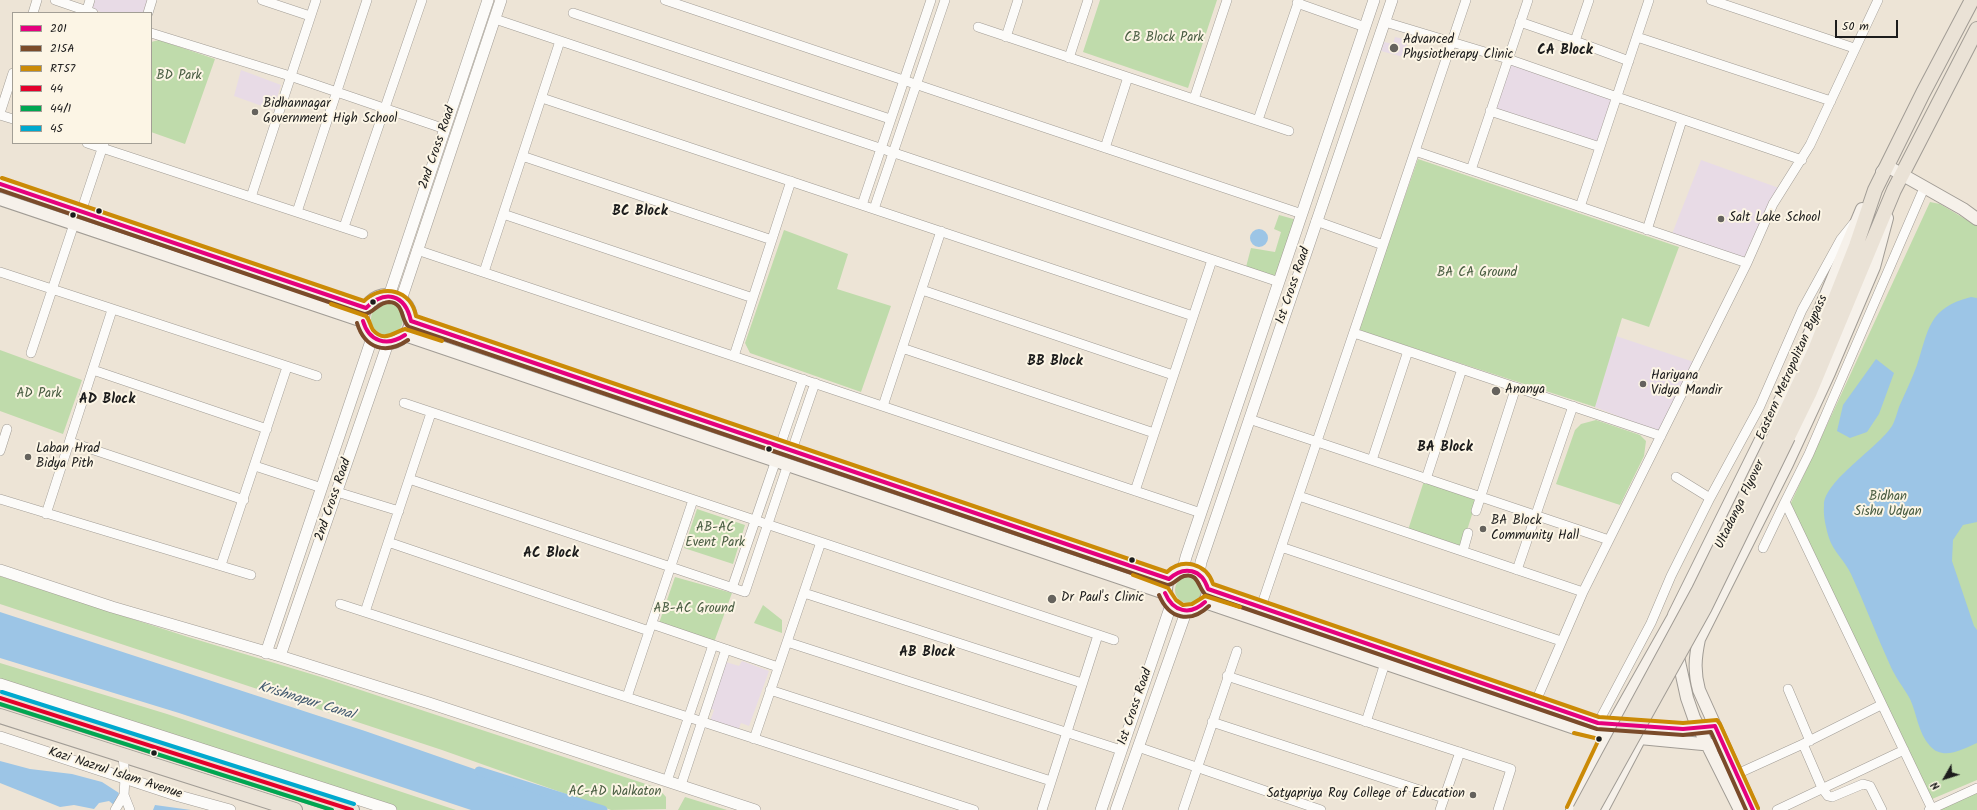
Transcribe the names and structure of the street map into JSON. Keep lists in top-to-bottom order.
{
  "streets": {
    "main road": ["Eastern Metropolitan Bypass", "Ultadanga Flyover", "Kazi Nazrul Islam Avenue"],
    "street": ["2nd Cross Road", "1st Cross Road"]
  },
  "crossings": [
    ["Eastern Metropolitan Bypass", "Ultadanga Flyover"]
  ],
  "districts": [
    "CA Block",
    "BC Block",
    "BB Block",
    "AD Block",
    "BA Block",
    "AC Block",
    "AB Block"
  ],
  "water": ["Krishnapur Canal"],
  "parks": [
    "CB Block Park",
    "BD Park",
    "BA CA Ground",
    "AD Park",
    "Bidhan Sishu Udyan",
    "AB-AC Event Park",
    "AB-AC Ground",
    "AC-AD Walkaton"
  ],
  "places": [
    "Advanced Physiotherapy Clinic",
    "Bidhannagar Government High School",
    "Salt Lake School",
    "Hariyana Vidya Mandir",
    "Ananya",
    "Laban Hrad Bidya Pith",
    "BA Block Community Hall",
    "Dr Paul's Clinic",
    "Satyapriya Roy College of Education"
  ],
  "lines": [
    "transit line RT57",
    "transit line 201",
    "transit line 215A",
    "transit line 45",
    "transit line 44",
    "transit line 44/1"
  ],
  "legend": [
    "201",
    "215A",
    "RT57",
    "44",
    "44/1",
    "45"
  ],
  "scale_bar": "50 m",
  "north": "bottom left"
}
